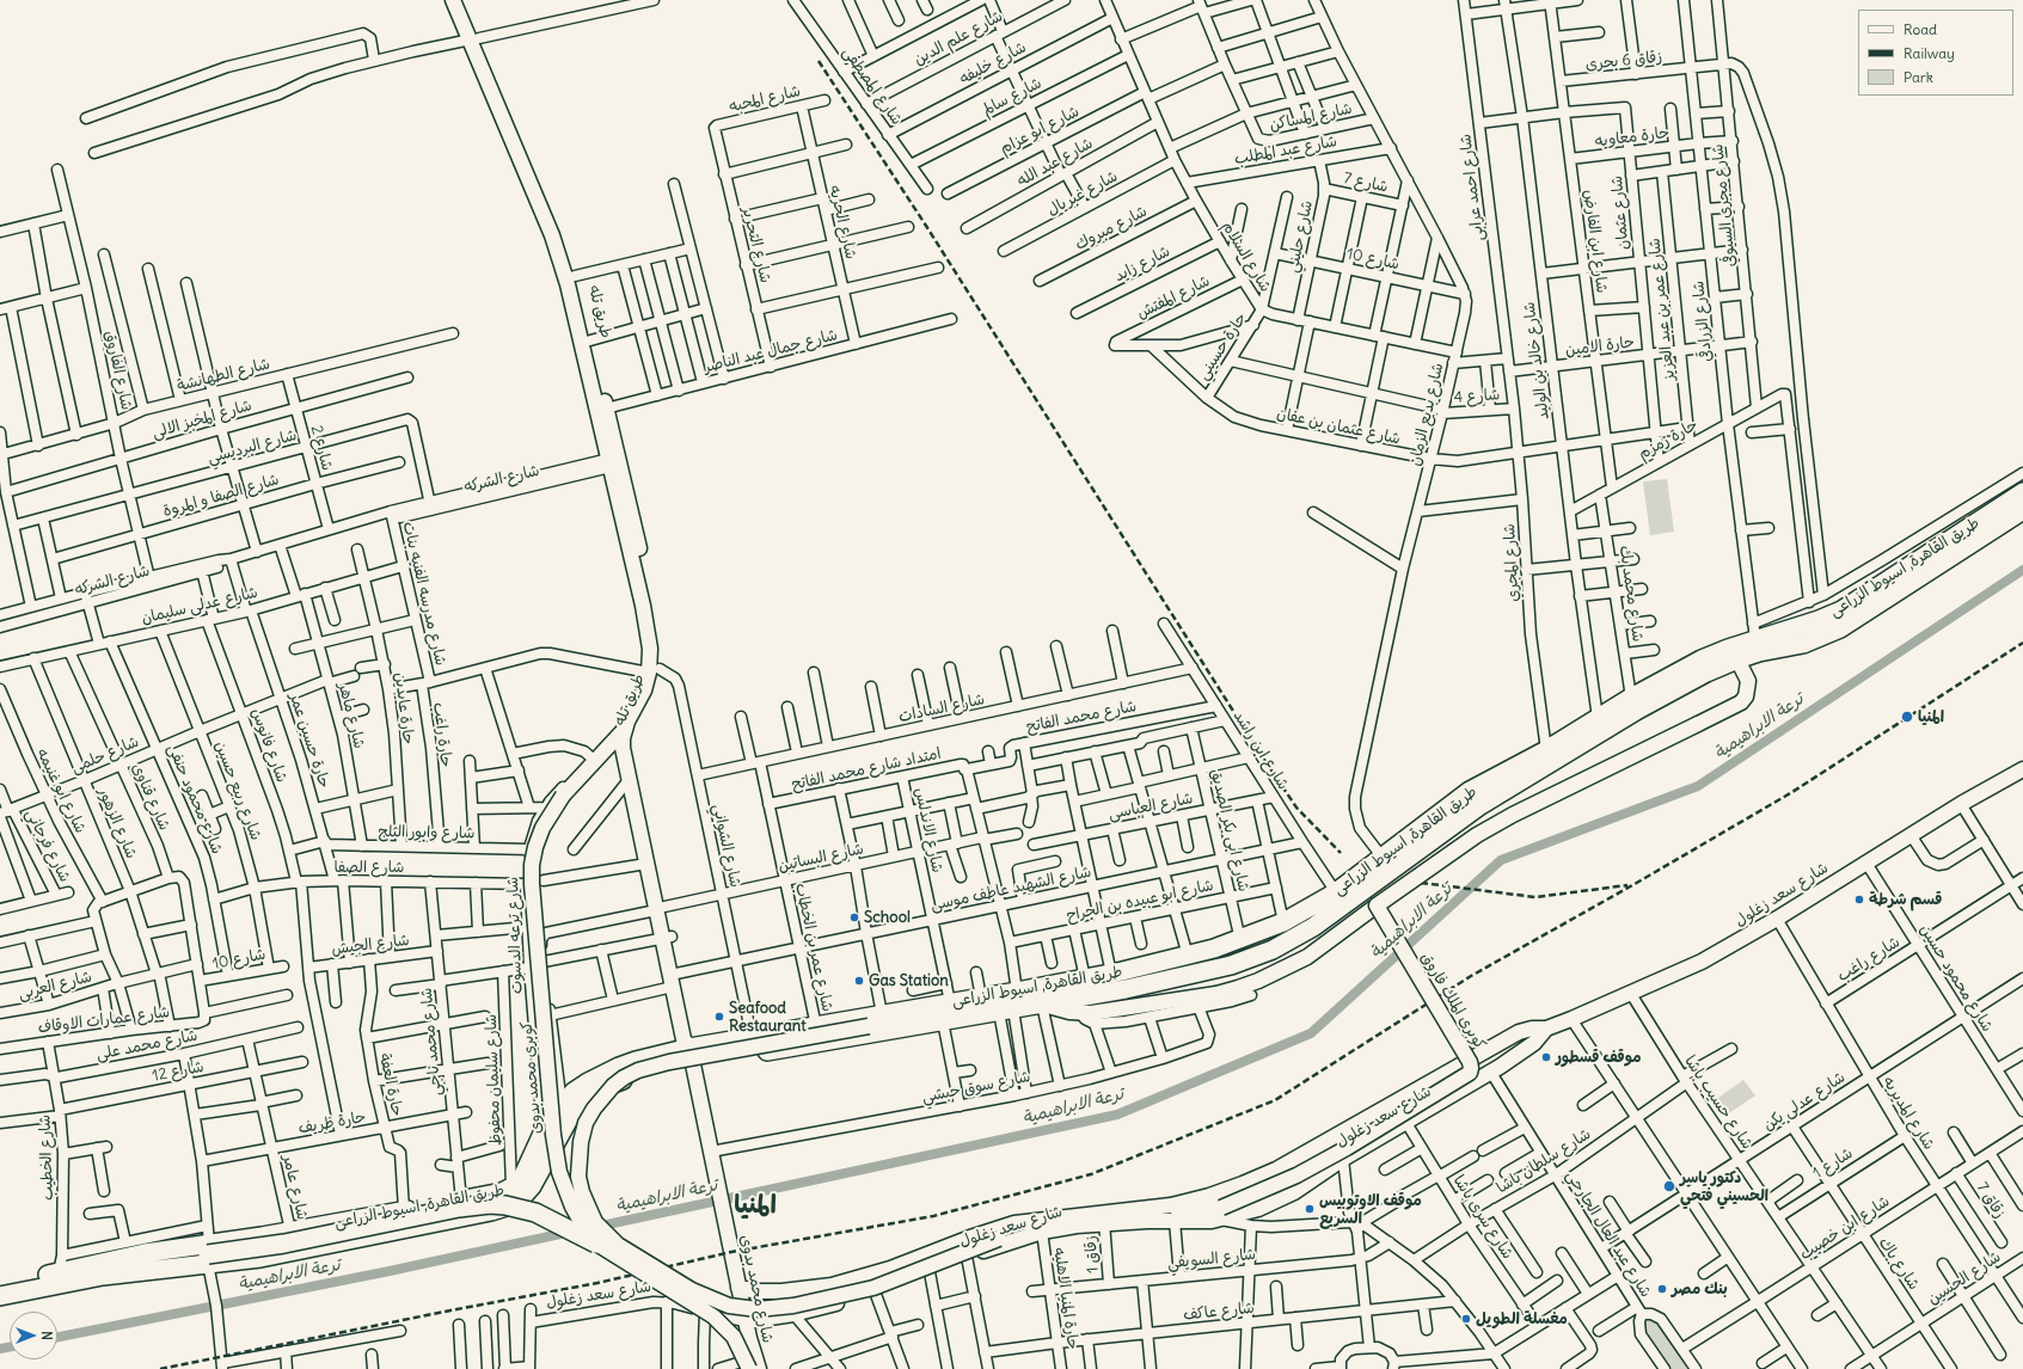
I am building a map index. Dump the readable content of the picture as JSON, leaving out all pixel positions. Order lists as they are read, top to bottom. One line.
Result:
{"streets":{"highway":["طريق القاهرة, اسيوط الزراعى"],"main road":["طريق تله","شارع سعد زغلول","كوبرى الملك فاروق","كوبرى محمد بدوى","شارع محمد بدوى"],"street":["شارع علم الدين","زقاق 6 بحرى","شارع خليفه","شارع المصطفى","شارع سالم","شارع المحبه","شارع المساكن","شارع ابو عزام","حارة معاويه","شارع عبد المطلب","شارع عبد الله","شارع 7","شارع احمد عرابى","شارع غبريال","شارع مجري السيوفي","شارع عثمان","شارع الحريه","شارع مبروك","شارع حليني","شارع ابن الفارض","شارع التحرير","شارع السلام","شارع 10","شارع زايد","شارع المفتش","شارع عمر بن عبد العزيز","شارع الزرادقي","حارة حسيني","حارة الامين","شارع جمال عبد الناصر","شارع خالد بن الوليد","شارع الفاروق","شارع الطهانشة","شارع 4","شارع بديع الزمان","شارع المخبز الالى","شارع عثمان بن عفان","حارة زمزم","شارع البرديسي","شارع 2","شارع الشركه","شارع الصفا و المروة","شارع المجري","شارع مدرسه الفنيه بنات","شارع محمد بك","شارع عدلى سليمان","حارة عابدين","شارع السادات","شارع ماهر","شارع محمد الفاتح","حارة راغب","حارة حسين عمر","شارع فانوس","شارع ابن راشد","شارع حلمى","امتداد شارع محمد الفاتح","شارع ابو غنيمه","شارع ربيع حسين","شارع قناوى","شارع محمود حنفى","شارع العباسى","شارع الزهور","شارع الاندلس","شارع ابى بكر الصديق","شارع وابور الثلج","شارع فرجاني","شارع الشواني","شارع البساتين","شارع الصفا","شارع الشهيد عاطف موسى","شارع ابو عبيده بن الجراح","شارع ترعه الدسوت","شارع الجيش","شارع عمر بن الخطاب","شارع راغب","شارع محمود حسين","شارع العربى","شارع عمارات الاوقاف","شارع محمد ناجي","شارع محمد على","شارع 12","شارع سليمان محفوظ","حارة العفة","شارع سوق حبشي","شارع عدلى يكن","شارع حسيب باشا","شارع المديريه","حارة ظريف","شارع الخطيب","شارع سلطان باشا","شارع 1","شارع عامر","زقاق 7","شارع سرى باشا","شارع ابن خصيب","شارع عبد العال الجارحي","زقاق 1","شارع السويفي","شارع باك","شارع الحسين","حارة المنيا الاهليه","شارع عاكف"]},"crossings":[["شارع علم الدين","شارع المصطفى"],["زقاق 6 بحرى","شارع مجري السيوفي"],["زقاق 6 بحرى","شارع ابن الفارض"],["زقاق 6 بحرى","شارع الزرادقي"],["شارع خليفه","شارع المصطفى"],["شارع خليفه","شارع السلام"],["شارع المصطفى","شارع سالم"],["شارع سالم","شارع السلام"],["شارع المحبه","شارع الحريه"],["شارع المحبه","شارع التحرير"],["شارع المساكن","شارع بديع الزمان"],["شارع ابو عزام","شارع السلام"],["حارة معاويه","شارع مجري السيوفي"],["حارة معاويه","شارع عثمان"],["حارة معاويه","شارع ابن الفارض"],["حارة معاويه","شارع الزرادقي"],["شارع عبد المطلب","شارع حليني"],["شارع عبد المطلب","شارع السلام"],["شارع عبد المطلب","شارع بديع الزمان"],["شارع عبد الله","شارع السلام"],["شارع 7","شارع حليني"],["شارع احمد عرابى","شارع عثمان"],["شارع احمد عرابى","حارة الامين"],["شارع احمد عرابى","شارع المجري"],["شارع غبريال","شارع السلام"],["شارع مجري السيوفي","حارة الامين"],["شارع مجري السيوفي","حارة زمزم"],["شارع عثمان","شارع ابن الفارض"],["شارع عثمان","حارة الامين"],["شارع عثمان","شارع خالد بن الوليد"],["شارع عثمان","شارع عثمان بن عفان"],["شارع عثمان","حارة زمزم"],["شارع الحريه","شارع جمال عبد الناصر"],["شارع مبروك","شارع السلام"],["شارع حليني","شارع السلام"],["شارع حليني","شارع 10"],["شارع ابن الفارض","حارة الامين"],["شارع ابن الفارض","شارع عثمان بن عفان"],["شارع ابن الفارض","حارة زمزم"],["شارع التحرير","شارع جمال عبد الناصر"],["شارع السلام","شارع زايد"],["شارع السلام","شارع المفتش"],["شارع السلام","حارة حسيني"],["شارع السلام","شارع بديع الزمان"],["شارع 10","حارة حسيني"],["شارع 10","شارع بديع الزمان"],["شارع 10","شارع ربيع حسين"],["شارع 10","شارع محمود حنفى"],["شارع المفتش","شارع عثمان بن عفان"],["شارع عمر بن عبد العزيز","حارة الامين"],["شارع عمر بن عبد العزيز","شارع عثمان بن عفان"],["شارع عمر بن عبد العزيز","حارة زمزم"],["طريق تله","شارع جمال عبد الناصر"],["طريق تله","شارع الشركه"],["طريق تله","طريق القاهرة, اسيوط الزراعى"],["طريق تله","شارع مدرسه الفنيه بنات"],["طريق تله","حارة عابدين"],["طريق تله","حارة راغب"],["طريق تله","شارع الشواني"],["طريق تله","شارع البساتين"],["طريق تله","شارع الشهيد عاطف موسى"],["طريق تله","كوبرى محمد بدوى"],["طريق تله","شارع محمد بدوى"],["شارع الزرادقي","حارة الامين"],["شارع الزرادقي","حارة زمزم"],["شارع الزرادقي","طريق القاهرة, اسيوط الزراعى"],["حارة حسيني","شارع 4"],["حارة حسيني","شارع عثمان بن عفان"],["حارة الامين","شارع خالد بن الوليد"],["حارة الامين","شارع المجري"],["شارع خالد بن الوليد","شارع عثمان بن عفان"],["شارع خالد بن الوليد","حارة زمزم"],["شارع خالد بن الوليد","طريق القاهرة, اسيوط الزراعى"],["شارع الفاروق","شارع الطهانشة"],["شارع الفاروق","شارع المخبز الالى"],["شارع الفاروق","شارع البرديسي"],["شارع الفاروق","شارع الشركه"],["شارع الفاروق","شارع الصفا و المروة"],["شارع الطهانشة","شارع 2"],["شارع 4","شارع بديع الزمان"],["شارع 4","شارع المجري"],["شارع بديع الزمان","شارع عثمان بن عفان"],["شارع بديع الزمان","طريق القاهرة, اسيوط الزراعى"],["شارع المخبز الالى","شارع 2"],["شارع عثمان بن عفان","شارع المجري"],["حارة زمزم","شارع محمد بك"],["شارع البرديسي","شارع 2"],["شارع البرديسي","شارع الشركه"],["شارع 2","شارع الشركه"],["شارع 2","شارع الصفا و المروة"],["شارع الشركه","شارع مدرسه الفنيه بنات"],["شارع الشركه","شارع ماهر"],["شارع الشركه","حارة حسين عمر"],["شارع الشركه","شارع فانوس"],["شارع المجري","طريق القاهرة, اسيوط الزراعى"],["طريق القاهرة, اسيوط الزراعى","شارع محمد بك"],["طريق القاهرة, اسيوط الزراعى","شارع ابن راشد"],["طريق القاهرة, اسيوط الزراعى","شارع الاندلس"],["طريق القاهرة, اسيوط الزراعى","شارع ابى بكر الصديق"],["طريق القاهرة, اسيوط الزراعى","شارع الشواني"],["طريق القاهرة, اسيوط الزراعى","شارع البساتين"],["طريق القاهرة, اسيوط الزراعى","شارع ترعه الدسوت"],["طريق القاهرة, اسيوط الزراعى","شارع عمر بن الخطاب"],["طريق القاهرة, اسيوط الزراعى","كوبرى الملك فاروق"],["طريق القاهرة, اسيوط الزراعى","شارع محمد ناجي"],["طريق القاهرة, اسيوط الزراعى","شارع سليمان محفوظ"],["طريق القاهرة, اسيوط الزراعى","حارة العفة"],["طريق القاهرة, اسيوط الزراعى","شارع عامر"],["طريق القاهرة, اسيوط الزراعى","شارع محمد بدوى"],["شارع مدرسه الفنيه بنات","شارع عدلى سليمان"],["شارع مدرسه الفنيه بنات","حارة راغب"],["شارع عدلى سليمان","حارة عابدين"],["شارع عدلى سليمان","شارع ماهر"],["شارع عدلى سليمان","حارة حسين عمر"],["شارع عدلى سليمان","شارع فانوس"],["شارع عدلى سليمان","شارع ربيع حسين"],["شارع عدلى سليمان","شارع قناوى"],["شارع عدلى سليمان","شارع محمود حنفى"],["شارع عدلى سليمان","شارع الزهور"],["حارة عابدين","شارع حلمى"],["حارة عابدين","شارع وابور الثلج"],["شارع السادات","شارع ابن راشد"],["شارع السادات","شارع الشواني"],["شارع السادات","شارع عمر بن الخطاب"],["شارع ماهر","شارع حلمى"],["شارع ماهر","شارع وابور الثلج"],["شارع محمد الفاتح","شارع ابن راشد"],["شارع محمد الفاتح","امتداد شارع محمد الفاتح"],["حارة راغب","شارع وابور الثلج"],["حارة حسين عمر","شارع حلمى"],["حارة حسين عمر","شارع وابور الثلج"],["حارة حسين عمر","شارع الصفا"],["حارة حسين عمر","شارع الجيش"],["شارع فانوس","شارع حلمى"],["شارع فانوس","شارع وابور الثلج"],["شارع فانوس","شارع الصفا"],["شارع فانوس","شارع الجيش"],["شارع فانوس","حارة ظريف"],["شارع ابن راشد","شارع العباسى"],["شارع ابن راشد","شارع الشهيد عاطف موسى"],["شارع حلمى","شارع ابو غنيمه"],["شارع حلمى","شارع ربيع حسين"],["شارع حلمى","شارع قناوى"],["شارع حلمى","شارع محمود حنفى"],["شارع حلمى","شارع الزهور"],["شارع حلمى","شارع فرجاني"],["امتداد شارع محمد الفاتح","شارع الاندلس"],["امتداد شارع محمد الفاتح","شارع عمر بن الخطاب"],["شارع ربيع حسين","شارع الصفا"],["شارع محمود حنفى","شارع الصفا"],["شارع العباسى","شارع ابى بكر الصديق"],["شارع الاندلس","شارع البساتين"],["شارع الاندلس","شارع الشهيد عاطف موسى"],["شارع ابى بكر الصديق","شارع الشهيد عاطف موسى"],["شارع ابى بكر الصديق","شارع ابو عبيده بن الجراح"],["شارع وابور الثلج","شارع ترعه الدسوت"],["شارع الشواني","شارع البساتين"],["شارع الشواني","شارع الشهيد عاطف موسى"],["شارع البساتين","شارع الشهيد عاطف موسى"],["شارع البساتين","شارع عمر بن الخطاب"],["شارع الصفا","شارع ترعه الدسوت"],["شارع الصفا","شارع محمد ناجي"],["شارع الشهيد عاطف موسى","شارع عمر بن الخطاب"],["شارع سعد زغلول","شارع محمود حسين"],["شارع سعد زغلول","كوبرى الملك فاروق"],["شارع سعد زغلول","شارع حسيب باشا"],["شارع سعد زغلول","شارع المديريه"],["شارع سعد زغلول","شارع سرى باشا"],["شارع سعد زغلول","شارع عبد العال الجارحي"],["شارع سعد زغلول","زقاق 1"],["شارع سعد زغلول","شارع محمد بدوى"],["شارع سعد زغلول","حارة المنيا الاهليه"],["شارع ترعه الدسوت","كوبرى محمد بدوى"],["شارع الجيش","شارع محمد ناجي"],["شارع الجيش","حارة العفة"],["شارع راغب","شارع محمود حسين"],["شارع راغب","شارع المديريه"],["شارع محمود حسين","شارع عدلى يكن"],["شارع عمارات الاوقاف","شارع الخطيب"],["شارع محمد ناجي","حارة ظريف"],["شارع محمد على","شارع الخطيب"],["شارع محمد على","شارع عامر"],["شارع 12","شارع الخطيب"],["شارع 12","شارع عامر"],["كوبرى محمد بدوى","شارع محمد بدوى"],["حارة العفة","حارة ظريف"],["شارع سوق حبشي","شارع محمد بدوى"],["شارع عدلى يكن","شارع حسيب باشا"],["شارع عدلى يكن","شارع المديريه"],["شارع عدلى يكن","شارع عبد العال الجارحي"],["شارع عدلى يكن","شارع باك"],["شارع حسيب باشا","شارع سلطان باشا"],["شارع حسيب باشا","شارع 1"],["شارع حسيب باشا","شارع ابن خصيب"],["شارع حسيب باشا","شارع الحسين"],["شارع المديريه","شارع 1"],["شارع المديريه","شارع ابن خصيب"],["شارع المديريه","شارع الحسين"],["حارة ظريف","شارع عامر"],["شارع سلطان باشا","شارع سرى باشا"],["شارع سلطان باشا","شارع عبد العال الجارحي"],["شارع 1","شارع باك"],["زقاق 7","شارع ابن خصيب"],["شارع ابن خصيب","شارع باك"],["زقاق 1","شارع السويفي"],["شارع السويفي","حارة المنيا الاهليه"],["شارع باك","شارع الحسين"],["حارة المنيا الاهليه","شارع عاكف"]],"districts":["المنيا"],"water":["ترعة الابراهيمية"],"places":["المنيا","قسم شرطة","School","Gas Station","Seafood Restaurant","موقف قسطور","دكتور ياسر الحسيني فتحي","موقف الاوتوبيس السريع","بنك مصر","مغسلة الطويل"],"legend":["Road","Railway","Park"],"north":"right"}
